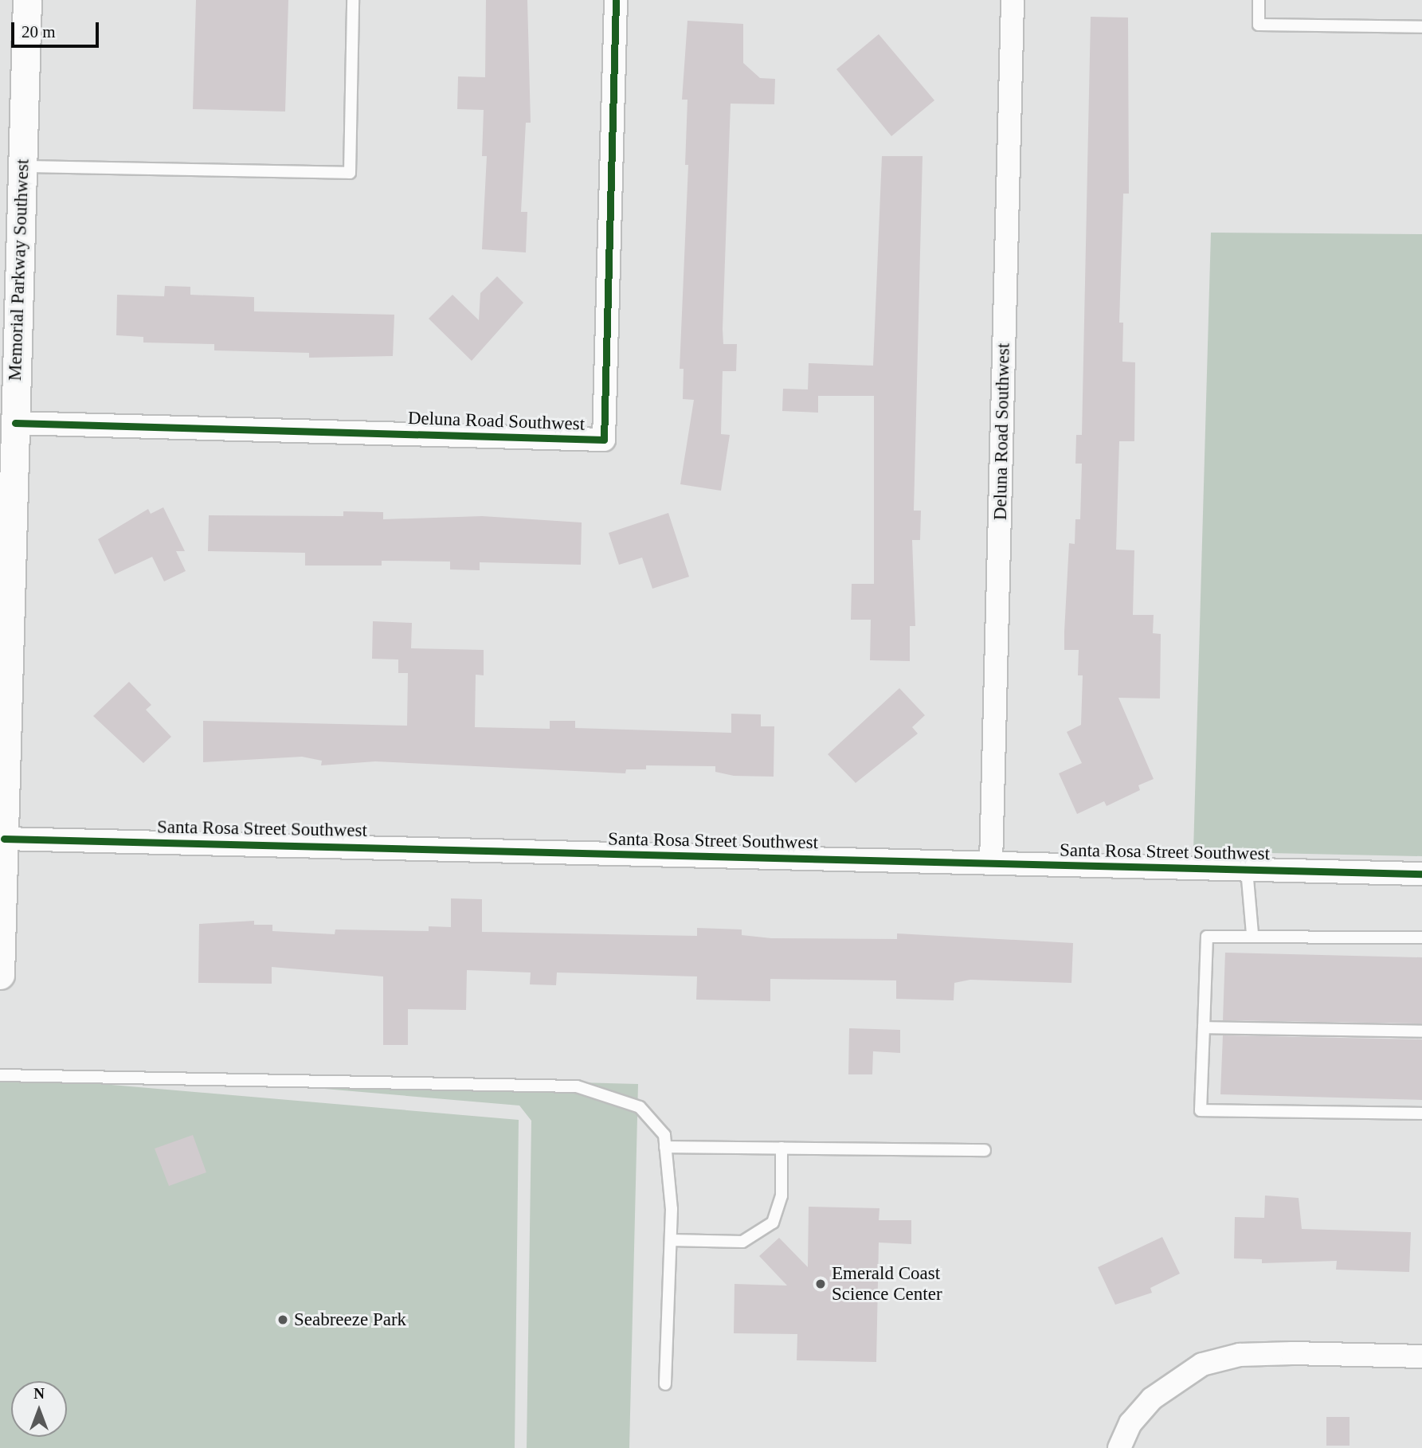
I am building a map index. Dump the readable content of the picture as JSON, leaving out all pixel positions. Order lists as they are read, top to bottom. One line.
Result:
{"streets":{"street":["Memorial Parkway Southwest","Deluna Road Southwest","Santa Rosa Street Southwest"]},"crossings":[["Memorial Parkway Southwest","Deluna Road Southwest"],["Memorial Parkway Southwest","Santa Rosa Street Southwest"],["Deluna Road Southwest","Santa Rosa Street Southwest"]],"places":["Emerald Coast Science Center","Seabreeze Park"],"scale_bar":"20 m","north":"top"}
